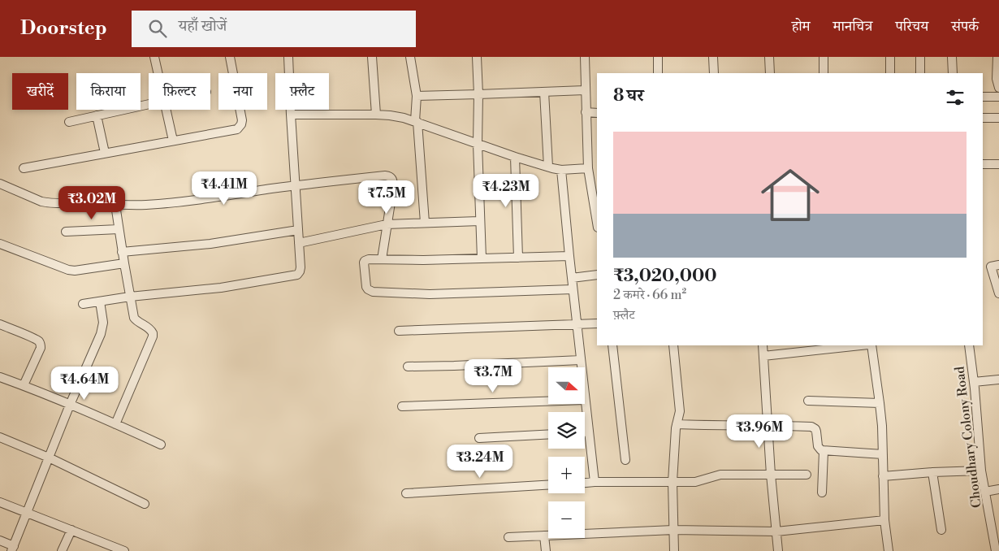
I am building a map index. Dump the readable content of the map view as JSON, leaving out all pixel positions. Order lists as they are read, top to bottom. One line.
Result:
{"streets":{"street":["Choudhary Colony Road"]},"north":"right","page":{"header":"Doorstep","search":"यहाँ खोजें","nav":["होम","मानचित्र","परिचय","संपर्क"],"chip":["खरीदें","किराया","फ़िल्टर","नया","फ़्लैट"],"heading":"8 घर","list":[{"name":"₹3,020,000","note":"2 कमरे · 66 m² · फ़्लैट"}],"price":["₹4.41M","₹4.23M","₹7.5M","₹3.02M","₹3.7M","₹4.64M","₹3.96M","₹3.24M"],"map_buttons":["+","−"]}}
